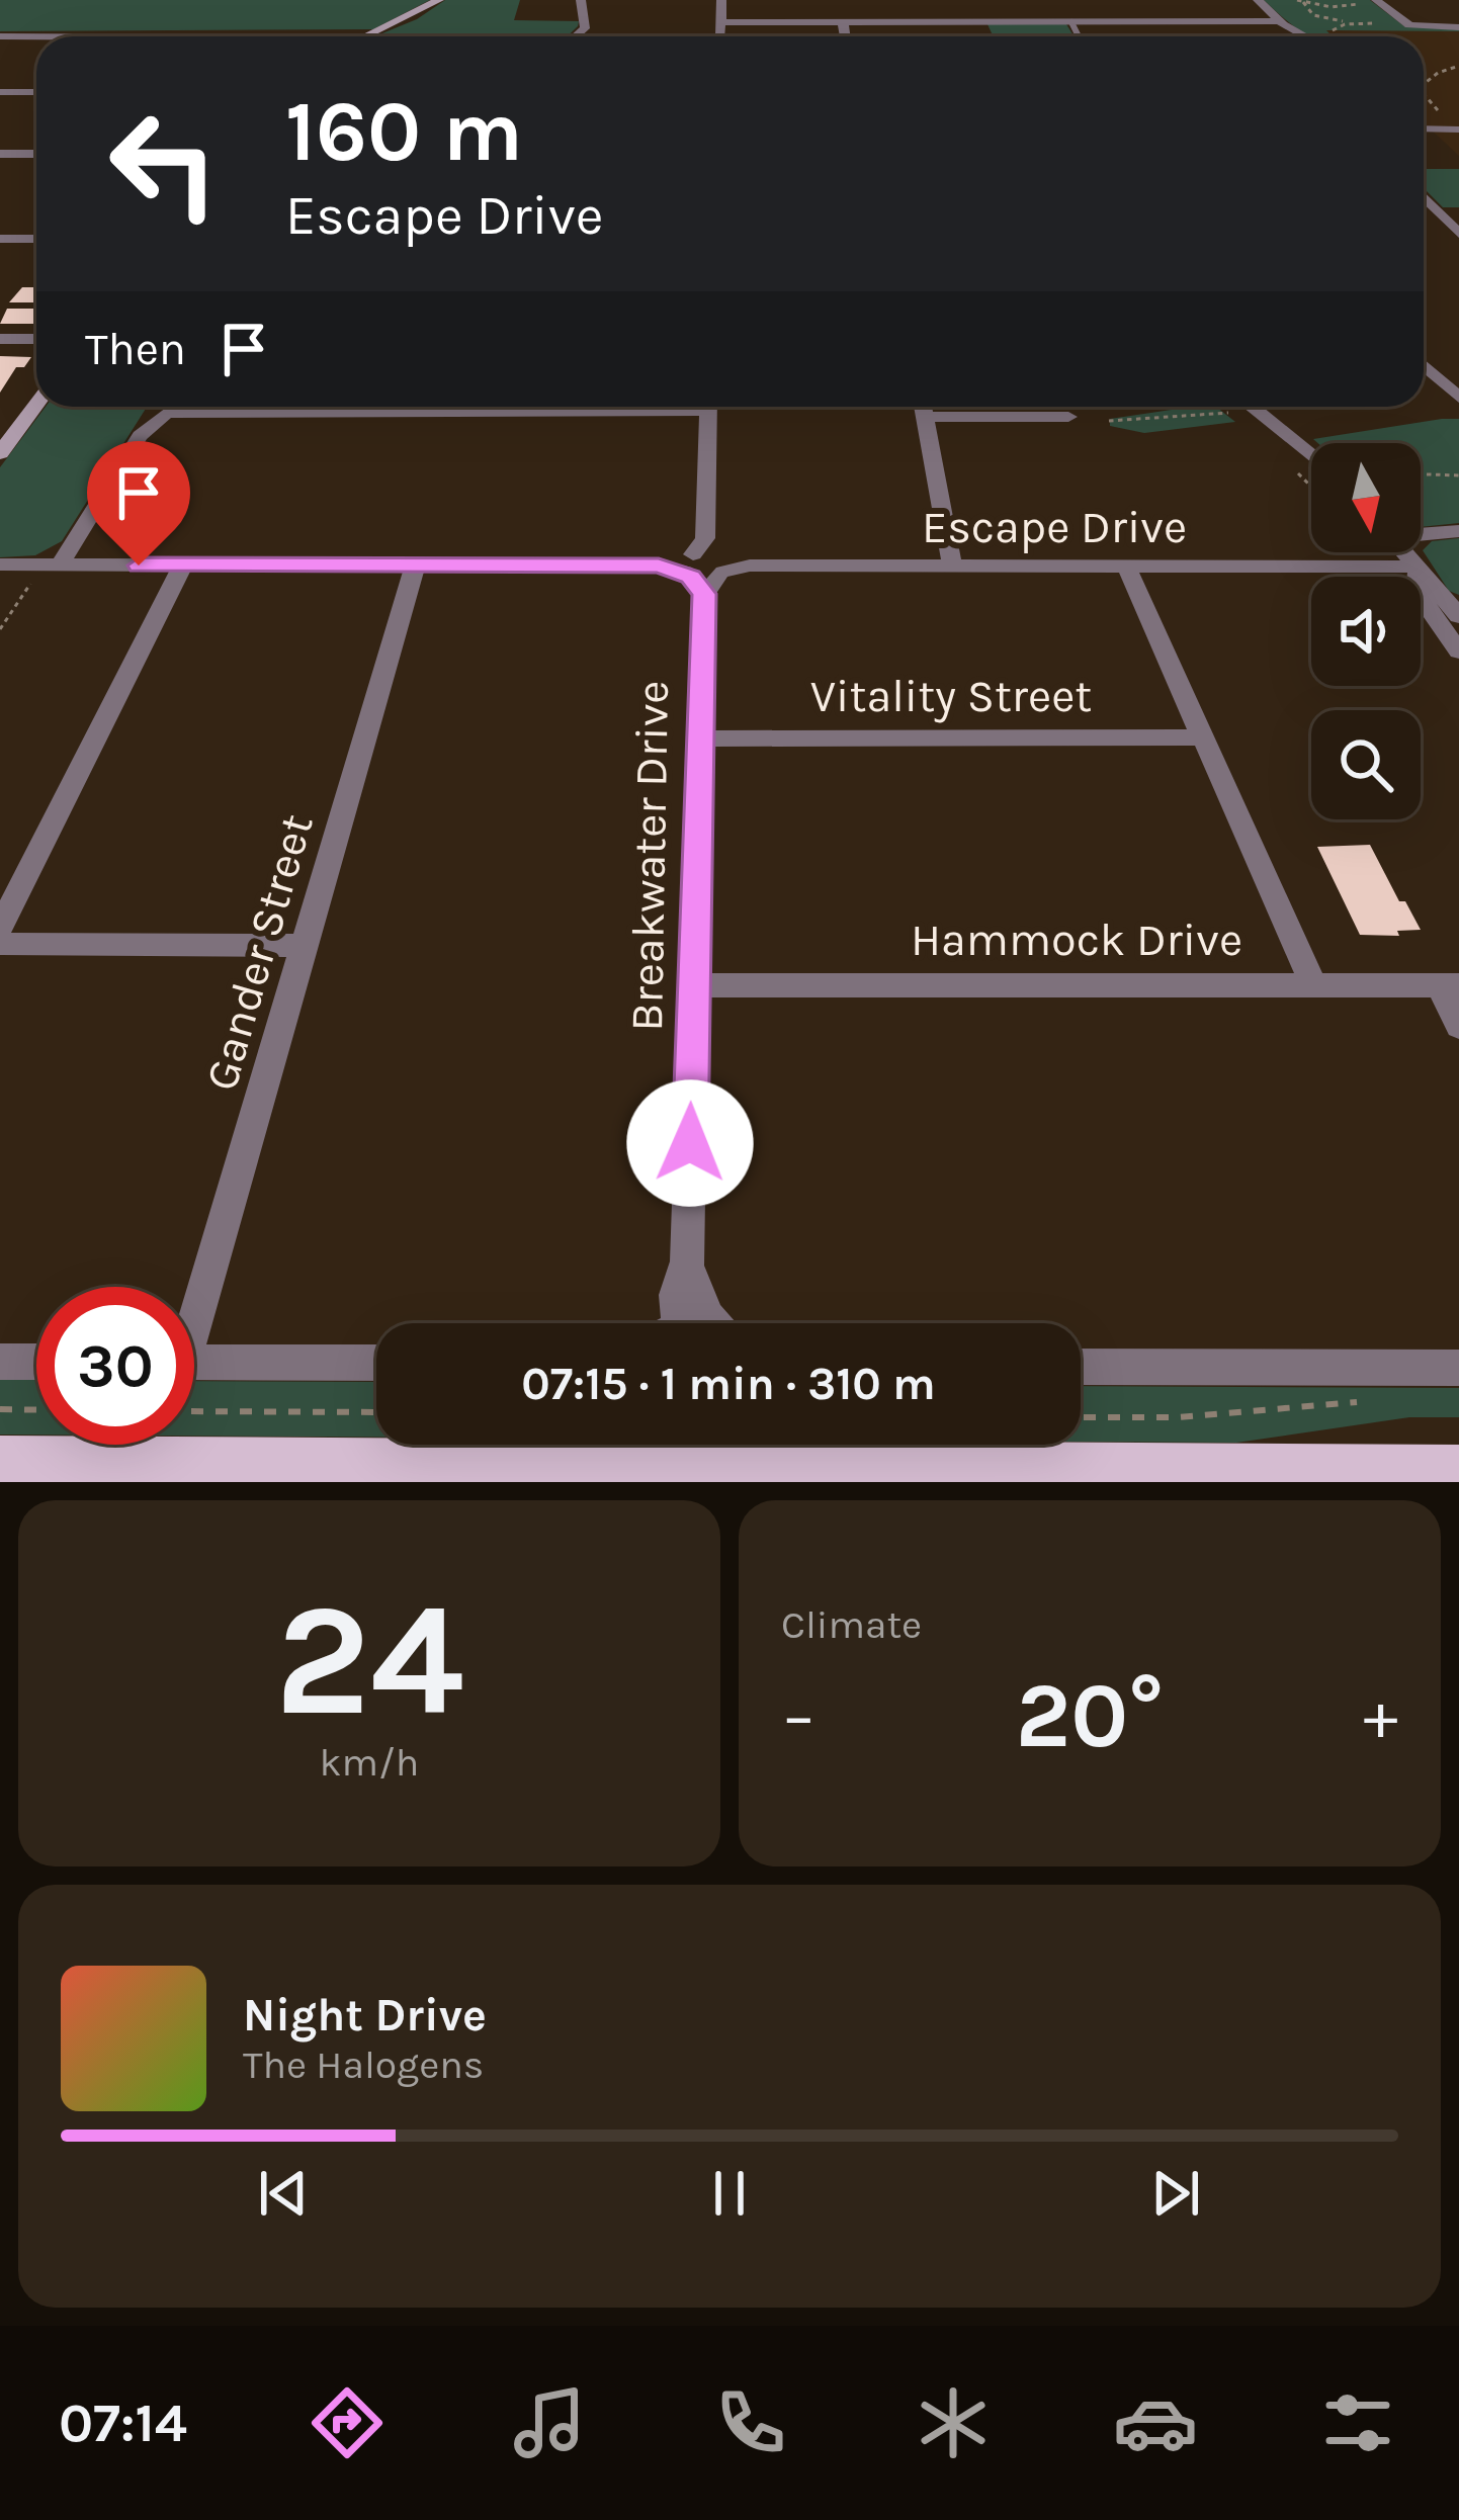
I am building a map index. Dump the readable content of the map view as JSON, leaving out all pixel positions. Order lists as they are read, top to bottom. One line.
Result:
{"streets":{"street":["Escape Drive","Vitality Street","Breakwater Drive","Hammock Drive","Gander Street"]},"crossings":[["Escape Drive","Breakwater Drive"],["Vitality Street","Breakwater Drive"],["Breakwater Drive","Hammock Drive"]],"north":"bottom","page":{"turn":["160 m","Escape Drive"],"then":"Then","limit":"30","trip":"07:15 · 1 min · 310 m","tile":[["24","km/h"],"Climate"],"heat":["−","20°","+"],"song":["Night Drive","The Halogens"],"tabs":"07:14"}}
